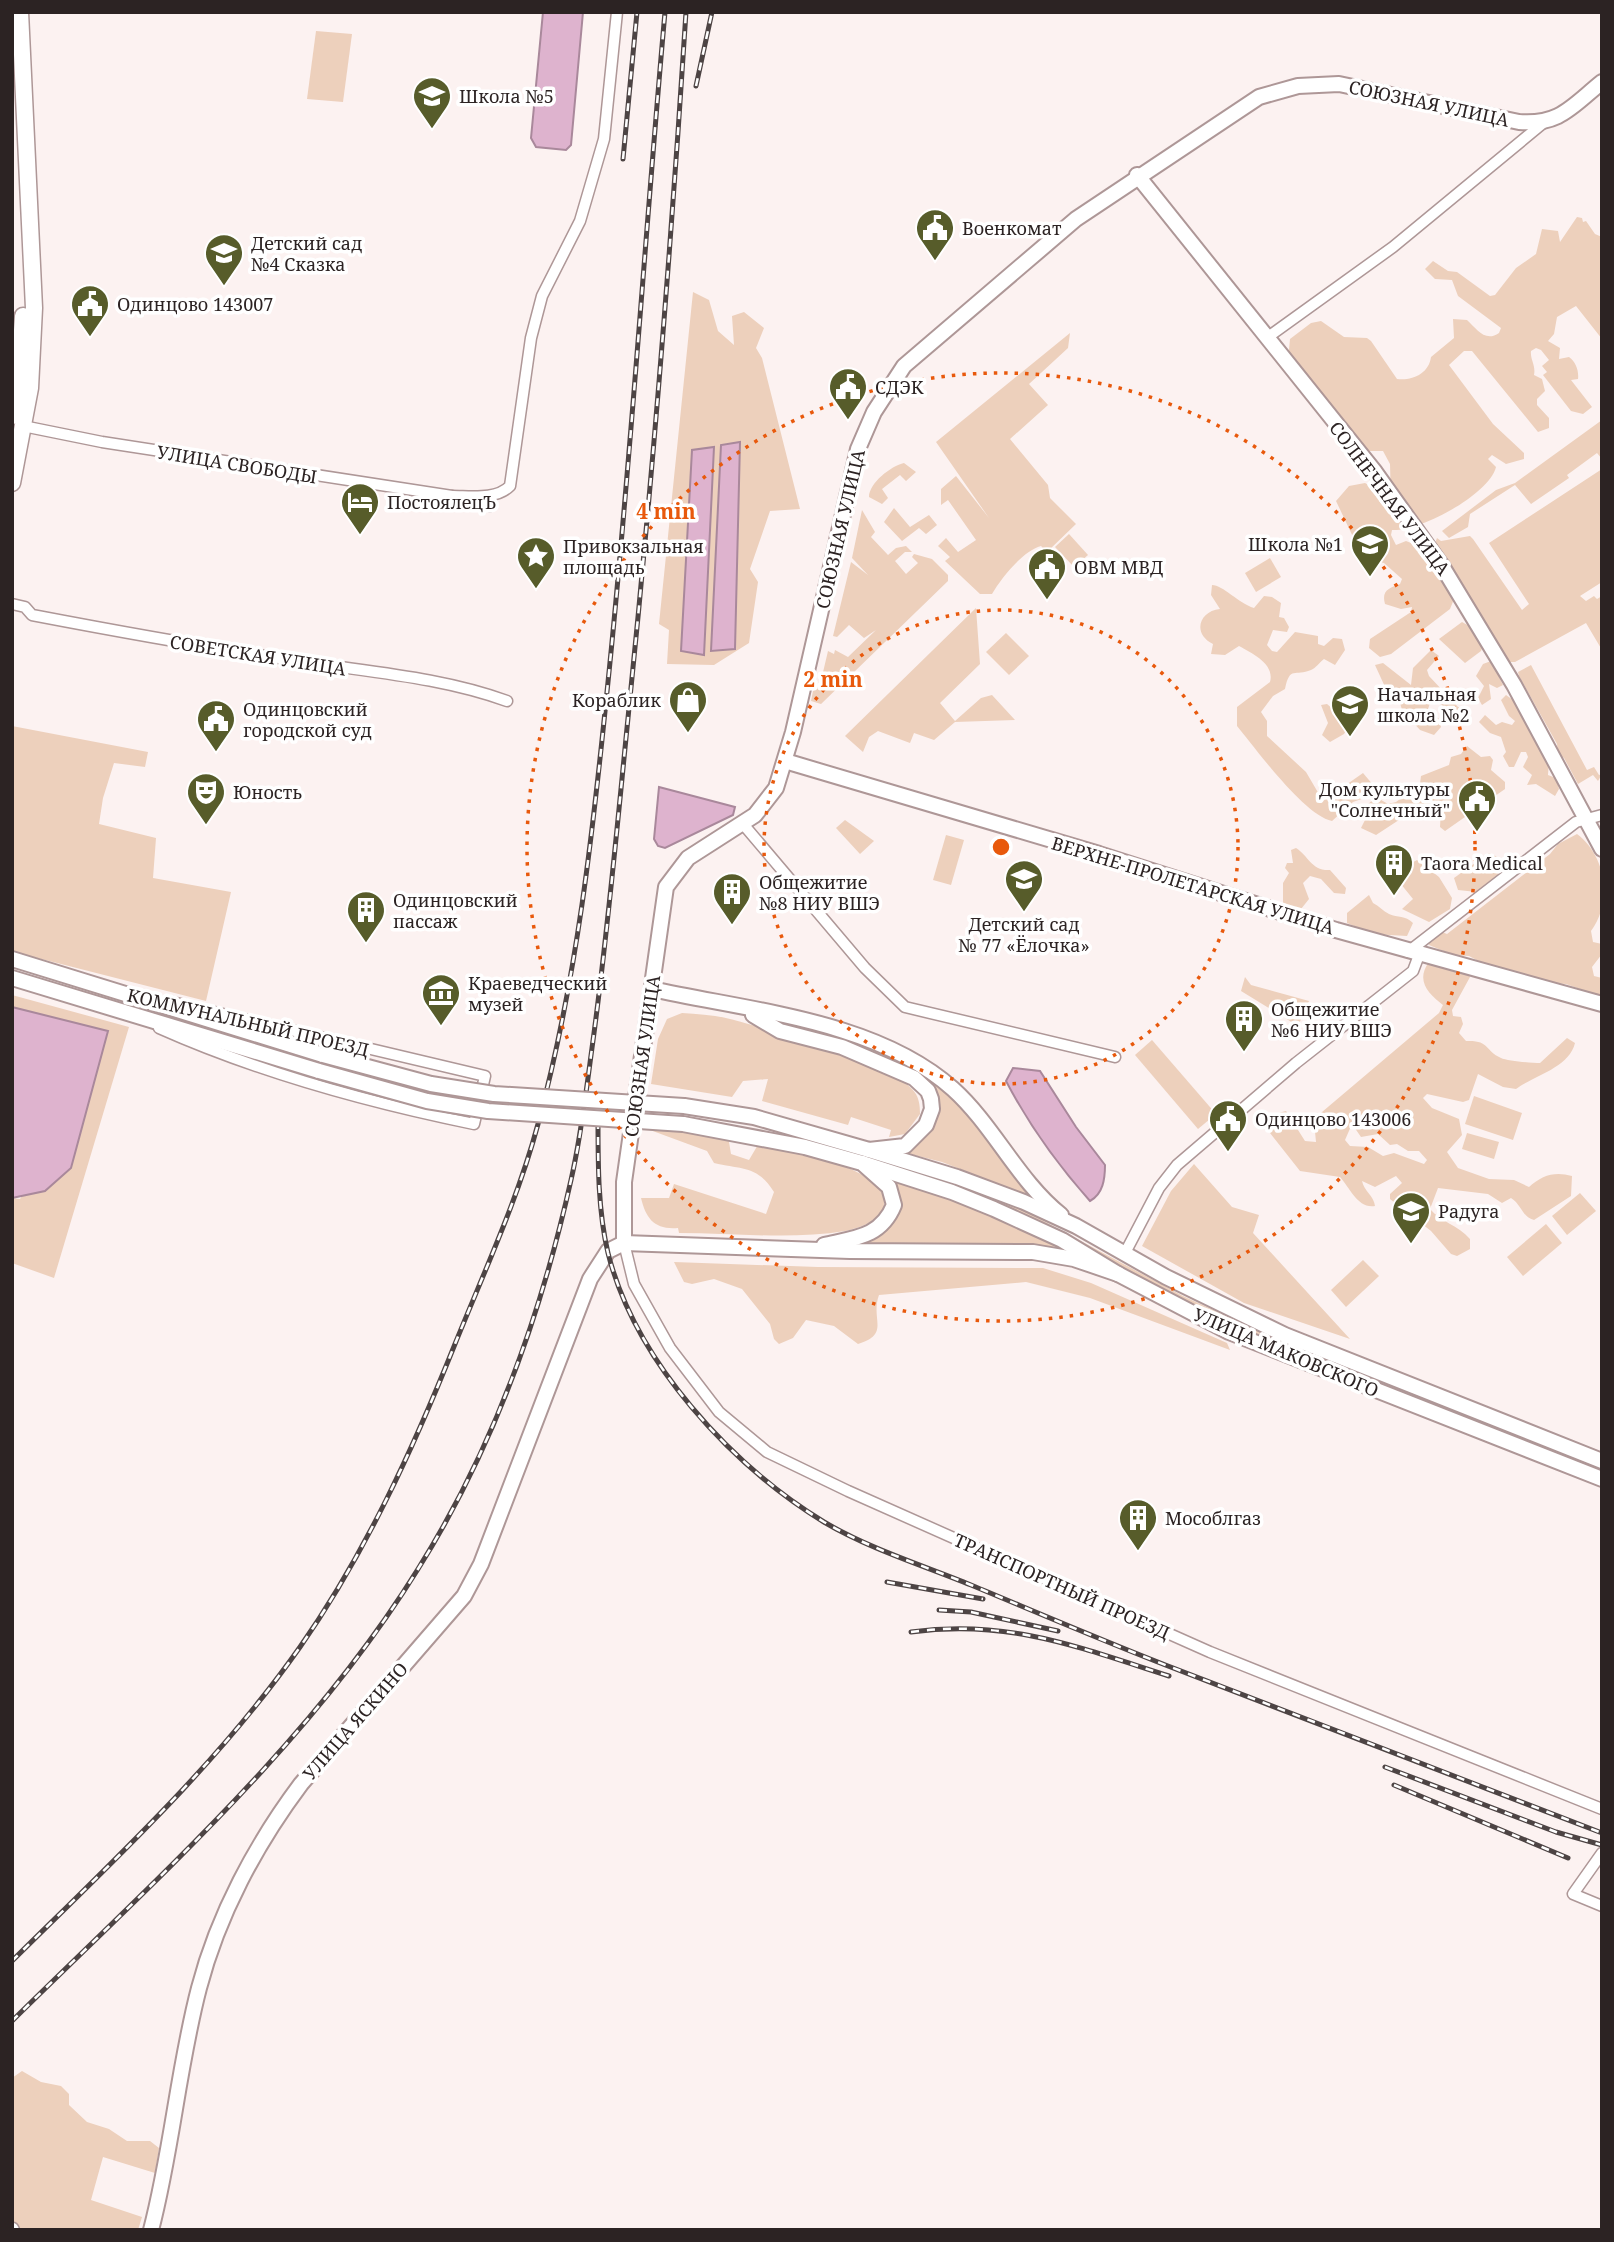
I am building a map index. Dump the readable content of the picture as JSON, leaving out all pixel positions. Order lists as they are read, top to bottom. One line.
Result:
{"streets":{"street":["СОЮЗНАЯ УЛИЦА","УЛИЦА СВОБОДЫ","СОЛНЕЧНАЯ УЛИЦА","СОВЕТСКАЯ УЛИЦА","ВЕРХНЕ-ПРОЛЕТАРСКАЯ УЛИЦА","КОММУНАЛЬНЫЙ ПРОЕЗД","УЛИЦА МАКОВСКОГО","ТРАНСПОРТНЫЙ ПРОЕЗД","УЛИЦА ЯСКИНО"]},"crossings":[["СОЮЗНАЯ УЛИЦА","СОЛНЕЧНАЯ УЛИЦА"],["СОЮЗНАЯ УЛИЦА","ВЕРХНЕ-ПРОЛЕТАРСКАЯ УЛИЦА"],["СОЮЗНАЯ УЛИЦА","ТРАНСПОРТНЫЙ ПРОЕЗД"],["СОЮЗНАЯ УЛИЦА","УЛИЦА ЯСКИНО"],["КОММУНАЛЬНЫЙ ПРОЕЗД","УЛИЦА МАКОВСКОГО"],["ТРАНСПОРТНЫЙ ПРОЕЗД","УЛИЦА ЯСКИНО"]],"places":{"school or university":["Школа №5","Детский сад №4 Сказка","Школа №1","Начальная школа №2","Детский сад № 77 «Ёлочка»","Радуга"],"public building":["Военкомат","Одинцово 143007","СДЭК","ОВМ МВД","Одинцовский городской суд","Дом культуры \"Солнечный\"","Одинцово 143006"],"hotel":["ПостоялецЪ"],"place":["Привокзальная площадь"],"shop":["Кораблик"],"theatre":["Юность"],"building":["Taora Medical","Общежитие №8 НИУ ВШЭ","Одинцовский пассаж","Общежитие №6 НИУ ВШЭ","Мособлгаз"],"museum":["Краеведческий музей"]},"rings":["4 min","2 min"]}
